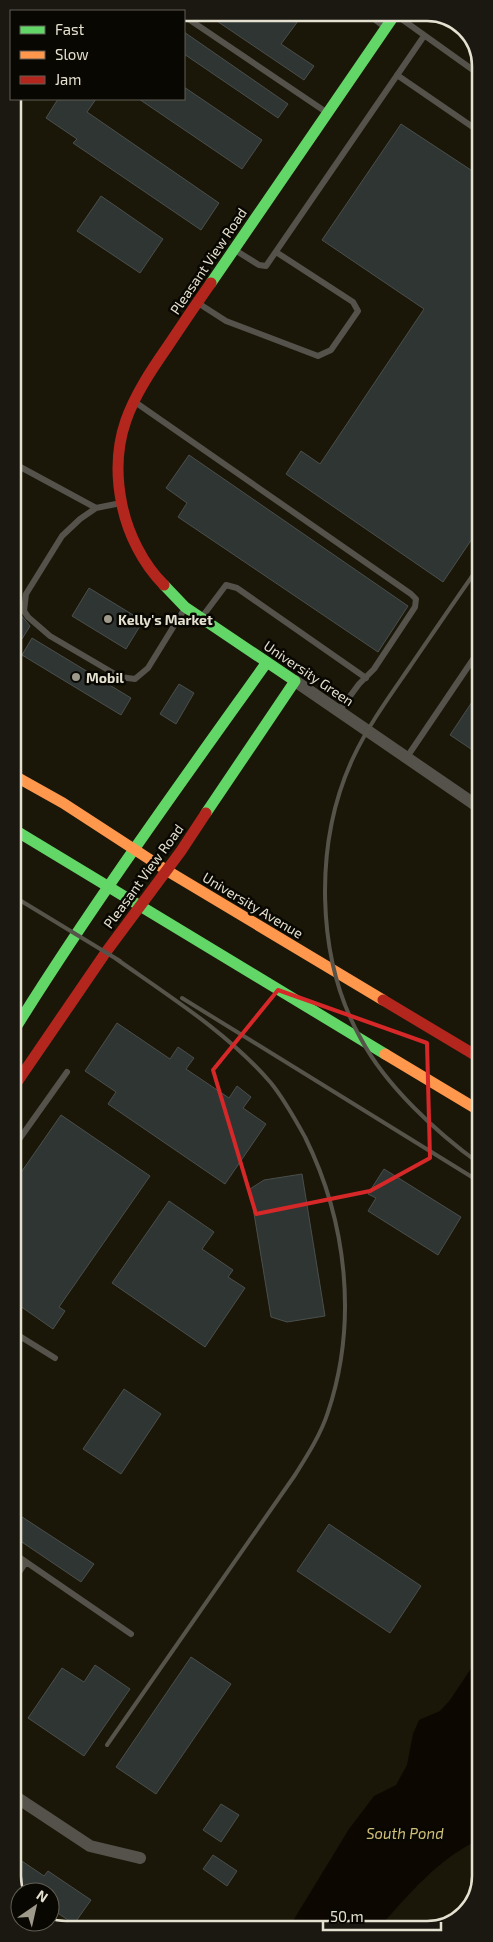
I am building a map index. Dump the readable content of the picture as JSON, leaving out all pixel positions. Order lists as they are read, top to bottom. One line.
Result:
{"streets":{"main road":["Pleasant View Road","University Green","University Avenue"]},"crossings":[["Pleasant View Road","University Green"],["Pleasant View Road","University Avenue"]],"water":["South Pond"],"places":["Kelly's Market","Mobil"],"legend":["Fast","Slow","Jam"],"scale_bar":"50 m","north":"top right"}
